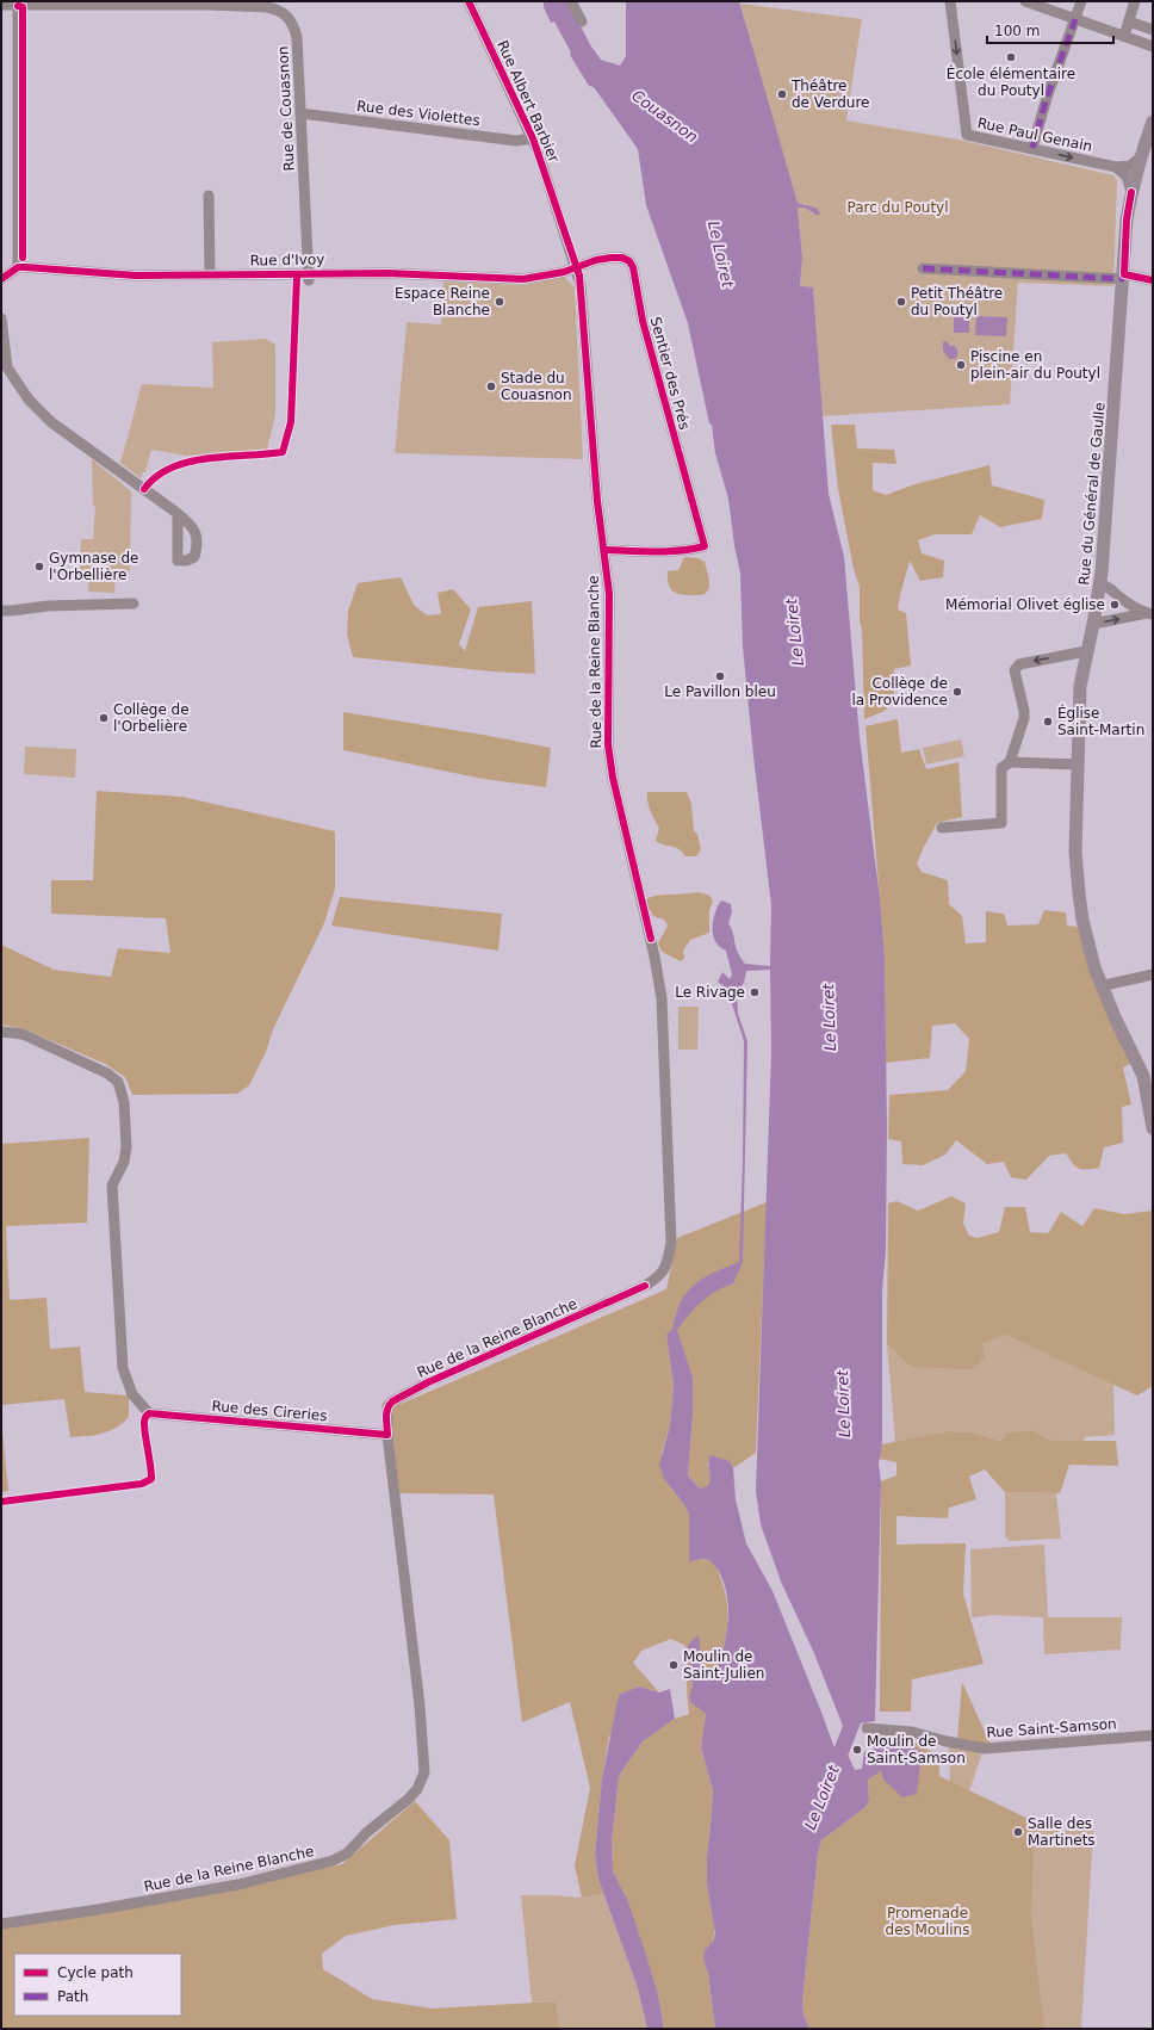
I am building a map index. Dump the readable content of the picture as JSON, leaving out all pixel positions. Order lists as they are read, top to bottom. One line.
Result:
{"streets":{"main road":["Rue du Général de Gaulle"],"street":["Rue Albert Barbier","Rue de Couasnon","Rue des Violettes","Rue Paul Genain","Rue d'Ivoy","Sentier des Prés","Rue de la Reine Blanche","Rue des Cireries","Rue Saint-Samson"]},"crossings":[["Rue Albert Barbier","Rue des Violettes"],["Rue Albert Barbier","Rue d'Ivoy"],["Rue Albert Barbier","Sentier des Prés"],["Rue Albert Barbier","Rue de la Reine Blanche"],["Rue de Couasnon","Rue des Violettes"],["Rue de Couasnon","Rue d'Ivoy"],["Rue d'Ivoy","Sentier des Prés"],["Rue d'Ivoy","Rue de la Reine Blanche"],["Sentier des Prés","Rue de la Reine Blanche"],["Rue de la Reine Blanche","Rue des Cireries"]],"one_way":["Rue Paul Genain"],"water":["Couasnon","Le Loiret"],"parks":["Parc du Poutyl","Promenade des Moulins"],"places":["École élémentaire du Poutyl","Théâtre de Verdure","Espace Reine Blanche","Petit Théâtre du Poutyl","Piscine en plein-air du Poutyl","Stade du Couasnon","Gymnase de l'Orbellière","Mémorial Olivet église","Le Pavillon bleu","Collège de la Providence","Collège de l'Orbelière","Église Saint-Martin","Le Rivage","Moulin de Saint-Julien","Moulin de Saint-Samson","Salle des Martinets"],"legend":["Cycle path","Path"],"scale_bar":"100 m"}
